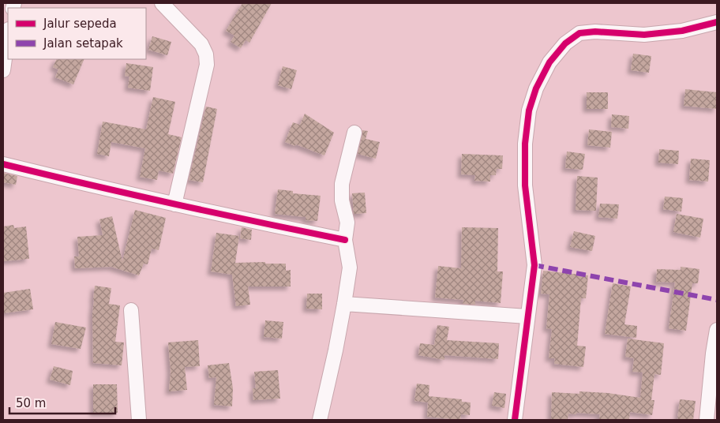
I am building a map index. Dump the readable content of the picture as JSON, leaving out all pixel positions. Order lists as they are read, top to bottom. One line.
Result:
{"legend":["Jalur sepeda","Jalan setapak"],"scale_bar":"50 m"}
